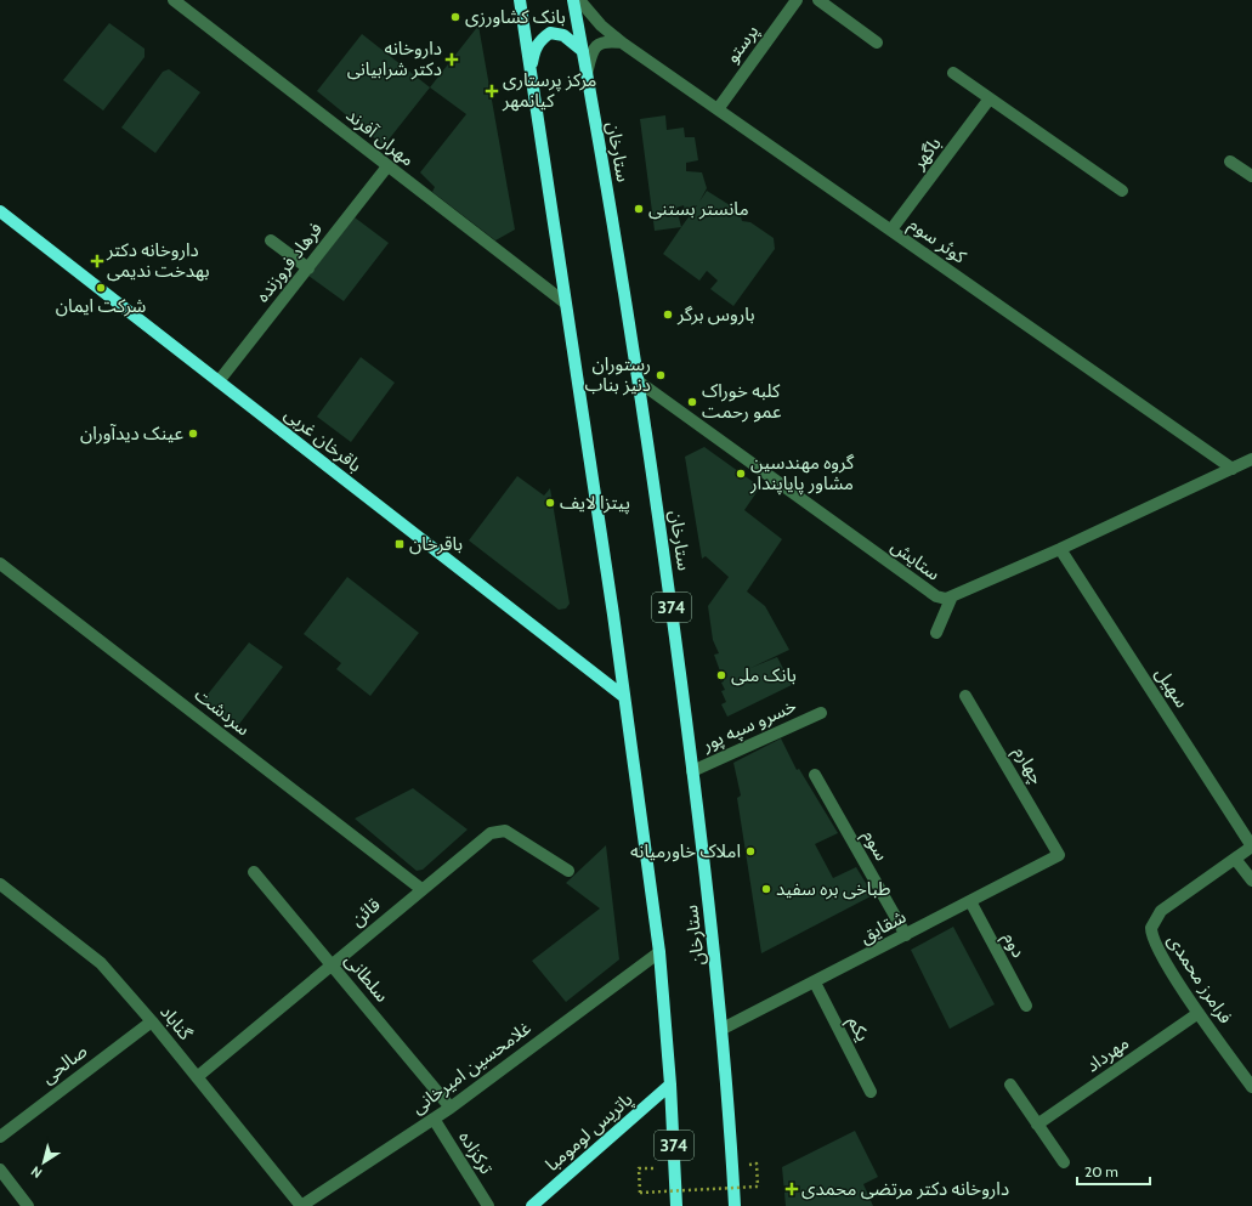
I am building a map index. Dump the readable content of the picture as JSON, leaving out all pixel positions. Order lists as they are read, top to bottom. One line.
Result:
{"streets":{"main road":["ستارخان","باقرخان غربی","374","پاتریس لومومبا"],"street":["پرستو","مهران آفرند","باگهر","کوثر سوم","فرهاد فروزنده","ستایش","سهیل","سردشت","خسرو سپه پور","چهارم","سوم","قائن","شقایق","دوم","سلطانی","فرامرز محمدی","گناباد","یکم","مهرداد","صالحی","غلامحسین امیرخانی","ترکزاده"]},"crossings":[["پرستو","کوثر سوم"],["مهران آفرند","ستارخان"],["مهران آفرند","فرهاد فروزنده"],["ستارخان","باقرخان غربی"],["ستارخان","ستایش"],["ستارخان","خسرو سپه پور"],["ستارخان","شقایق"],["ستارخان","غلامحسین امیرخانی"],["ستارخان","پاتریس لومومبا"],["باگهر","کوثر سوم"],["کوثر سوم","ستایش"],["فرهاد فروزنده","باقرخان غربی"],["ستایش","سهیل"],["سردشت","قائن"],["چهارم","شقایق"],["سوم","شقایق"],["قائن","سلطانی"],["قائن","گناباد"],["شقایق","دوم"],["شقایق","یکم"],["سلطانی","غلامحسین امیرخانی"],["فرامرز محمدی","مهرداد"],["گناباد","صالحی"],["گناباد","غلامحسین امیرخانی"],["غلامحسین امیرخانی","ترکزاده"]],"places":{"other":["بانک کشاورزی","مانستر بستنی","شرکت ایمان","باروس برگر","رستوران دنیز بناب","کلبه خوراک عمو رحمت","عینک دیدآوران","گروه مهندسین مشاور پایاپندار","پیتزا لایف","بانک ملی","املاک خاورمیانه","طباخی بره سفید"],"health":["داروخانه دکتر شرابیانی","مرکز پرستاری کیانمهر","داروخانه دکتر بهدخت ندیمی","داروخانه دکتر مرتضی محمدی"],"transit":["باقرخان"]},"scale_bar":"20 m","north":"bottom left"}
